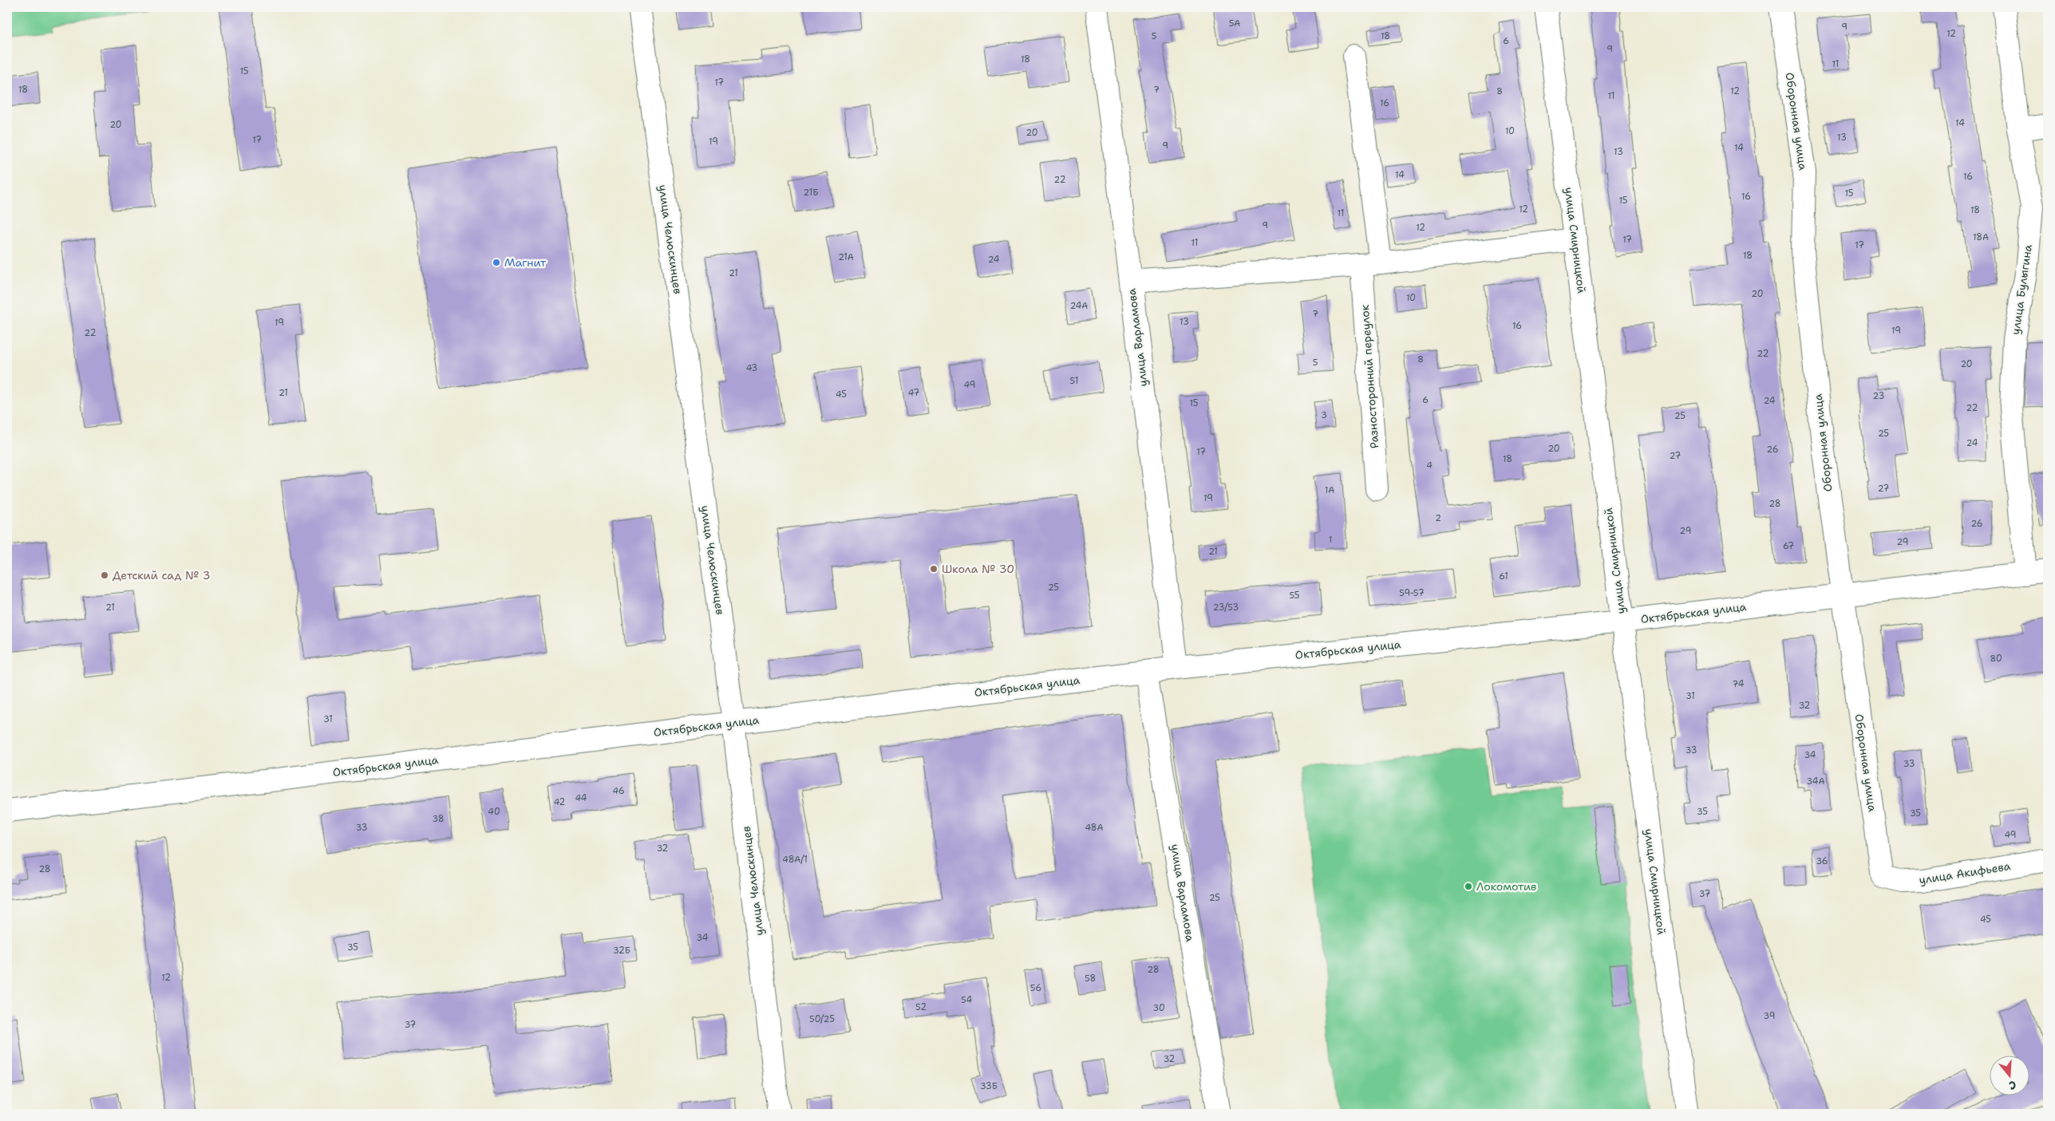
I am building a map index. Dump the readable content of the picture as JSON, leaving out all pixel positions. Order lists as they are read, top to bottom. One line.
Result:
{"streets":{"street":["Оборонная улица","улица Челюскинцев","улица Смирницкой","улица Булыгина","улица Варламова","Разносторонний переулок","Октябрьская улица","улица Акифьева"]},"crossings":[["Оборонная улица","Октябрьская улица"],["Оборонная улица","улица Акифьева"],["улица Челюскинцев","Октябрьская улица"],["улица Смирницкой","Октябрьская улица"],["улица Булыгина","Октябрьская улица"],["улица Варламова","Октябрьская улица"]],"places":["Магнит","Школа № 30","Детский сад № 3","Локомотив"],"house_numbers":["5А","9","12","5","18","6","9","18","11","15","17","18","7","8","12","11","16","14","20","10","20","13","17","19","9","14","13","14","16","22","21Б","15","16","15","12","18","11","9","12","18А","17","11","17","18","21А","24","21","20","10","24А","7","13","19","16","19","22","22","8","5","20","43","51","49","21","47","45","23","6","24","15","22","3","25","25","24","20","26","17","27","18","4","27","1А","19","28","2","26","29","1","29","67","21","61","25","59-57","55","21","23/53","80","74","31","32","31","33","34","33","34А","46","44","42","40","35","35","38","33","48А","49","32","48А/1","36","28","37","25","45","34","35","32Б","28","12","58","56","54","52","30","39","50/25","37","32","33Б"],"north":"bottom"}
